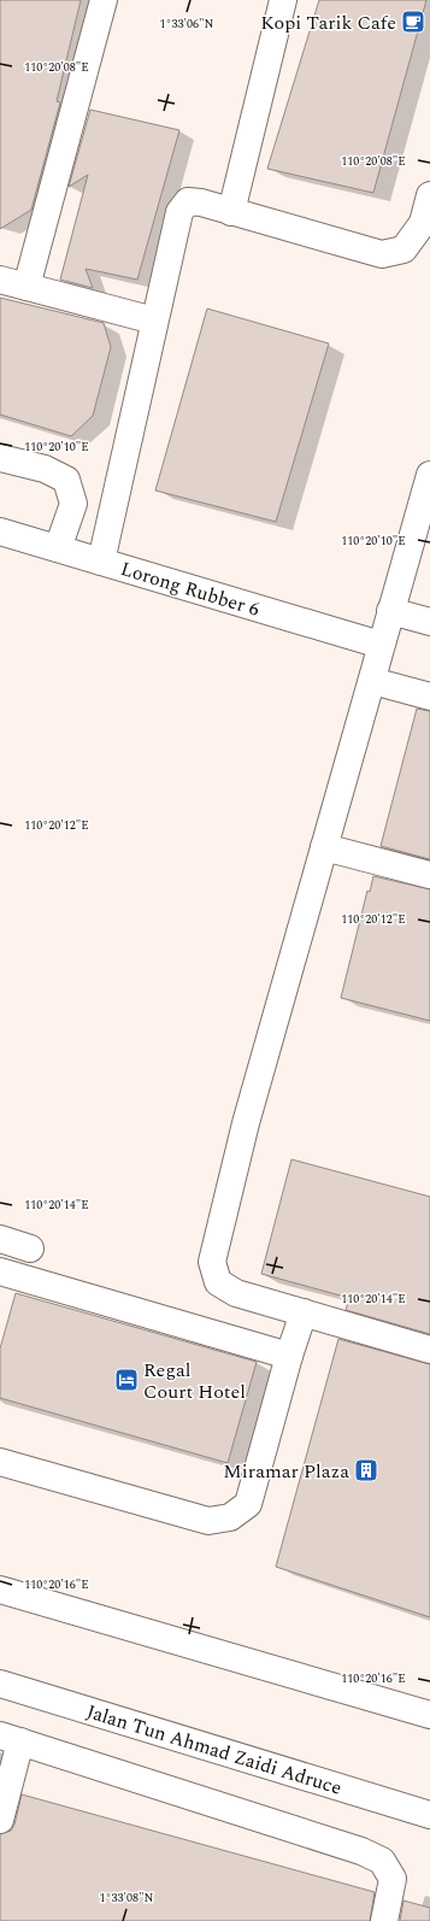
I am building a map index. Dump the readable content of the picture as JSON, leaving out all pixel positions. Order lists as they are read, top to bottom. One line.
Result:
{"streets":{"main road":["Lorong Rubber 6","Jalan Tun Ahmad Zaidi Adruce"]},"places":{"cafe":["Kopi Tarik Cafe"],"hotel":["Regal Court Hotel"],"building":["Miramar Plaza"]},"coordinates":["1°33'06\"N","110°20'08\"E","110°20'10\"E","110°20'12\"E","110°20'14\"E","110°20'16\"E","1°33'08\"N"]}
